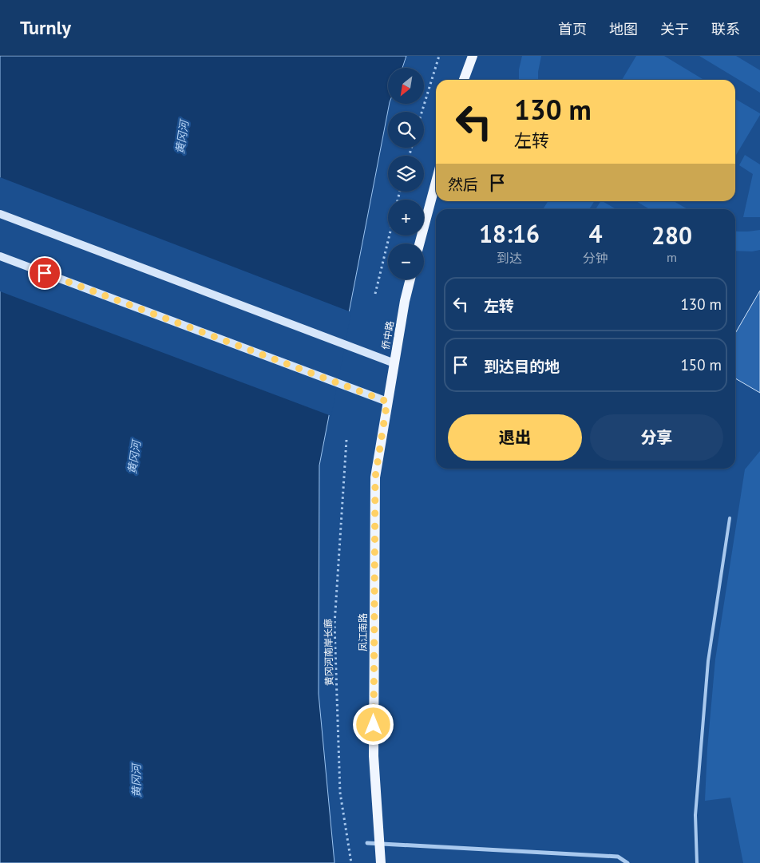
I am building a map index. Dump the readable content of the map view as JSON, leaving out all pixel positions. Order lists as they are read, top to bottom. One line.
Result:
{"streets":{"main road":["侨中路","凤江南路"],"path":["黄冈河南岸长廊"]},"crossings":[["侨中路","凤江南路"]],"water":["黄冈河"],"north":"bottom left","page":{"header":"Turnly","nav":["首页","地图","关于","联系"],"map_buttons":["+","−"],"turn":["130 m","左转"],"then":"然后","eta":["18:16","到达","4","分钟","280","m"],"list":[{"name":"左转","value":"130 m"},{"name":"到达目的地","value":"150 m"}],"buttons":["退出","分享"]}}
